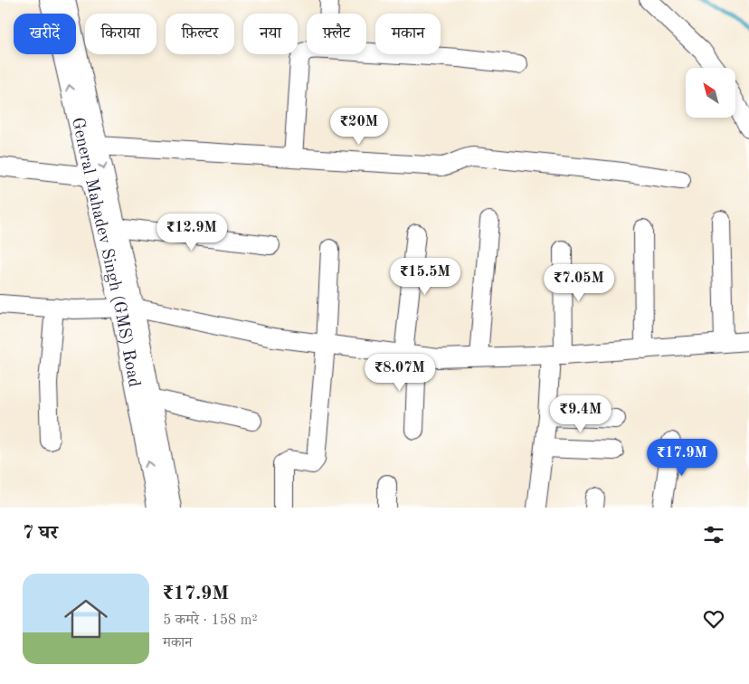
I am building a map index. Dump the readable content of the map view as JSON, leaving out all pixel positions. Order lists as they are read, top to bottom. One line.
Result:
{"streets":{"street":["General Mahadev Singh (GMS) Road"]},"north":"top left","page":{"chip":["खरीदें","किराया","फ़िल्टर","नया","फ़्लैट","मकान"],"price":["₹20M","₹12.9M","₹15.5M","₹7.05M","₹8.07M","₹9.4M","₹17.9M"],"heading":"7 घर","list":[{"name":"₹17.9M","note":"5 कमरे · 158 m² · मकान"}]}}
